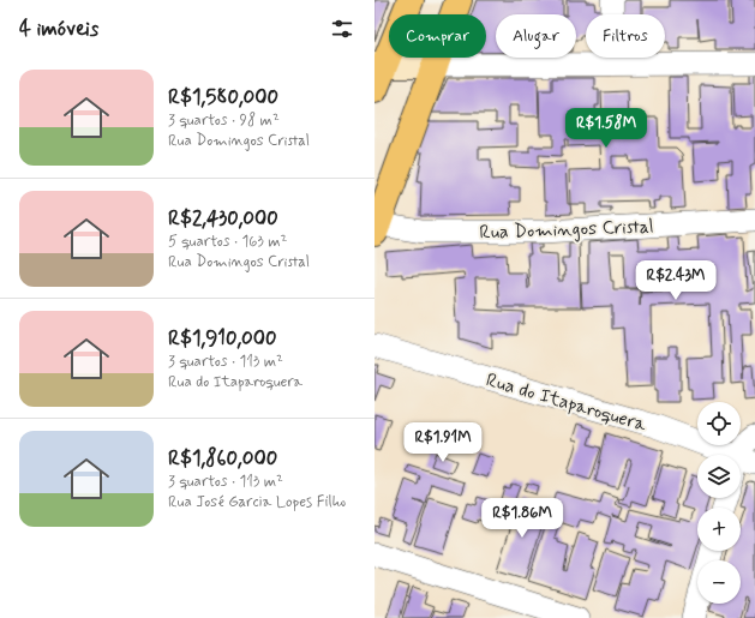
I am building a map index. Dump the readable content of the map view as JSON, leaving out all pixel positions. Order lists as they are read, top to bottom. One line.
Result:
{"streets":{"street":["Rua Domingos Cristal","Rua do Itaparoquera"]},"page":{"heading":"4 imóveis","chip":["Comprar","Alugar","Filtros"],"list":[{"name":"R$1,580,000","note":"3 quartos · 98 m² · Rua Domingos Cristal"},{"name":"R$2,430,000","note":"5 quartos · 163 m² · Rua Domingos Cristal"},{"name":"R$1,910,000","note":"3 quartos · 113 m² · Rua do Itaparoquera"},{"name":"R$1,860,000","note":"3 quartos · 113 m² · Rua José Garcia Lopes Filho"}],"price":["R$1.58M","R$2.43M","R$1.91M","R$1.86M"],"map_buttons":["+","−"]}}
